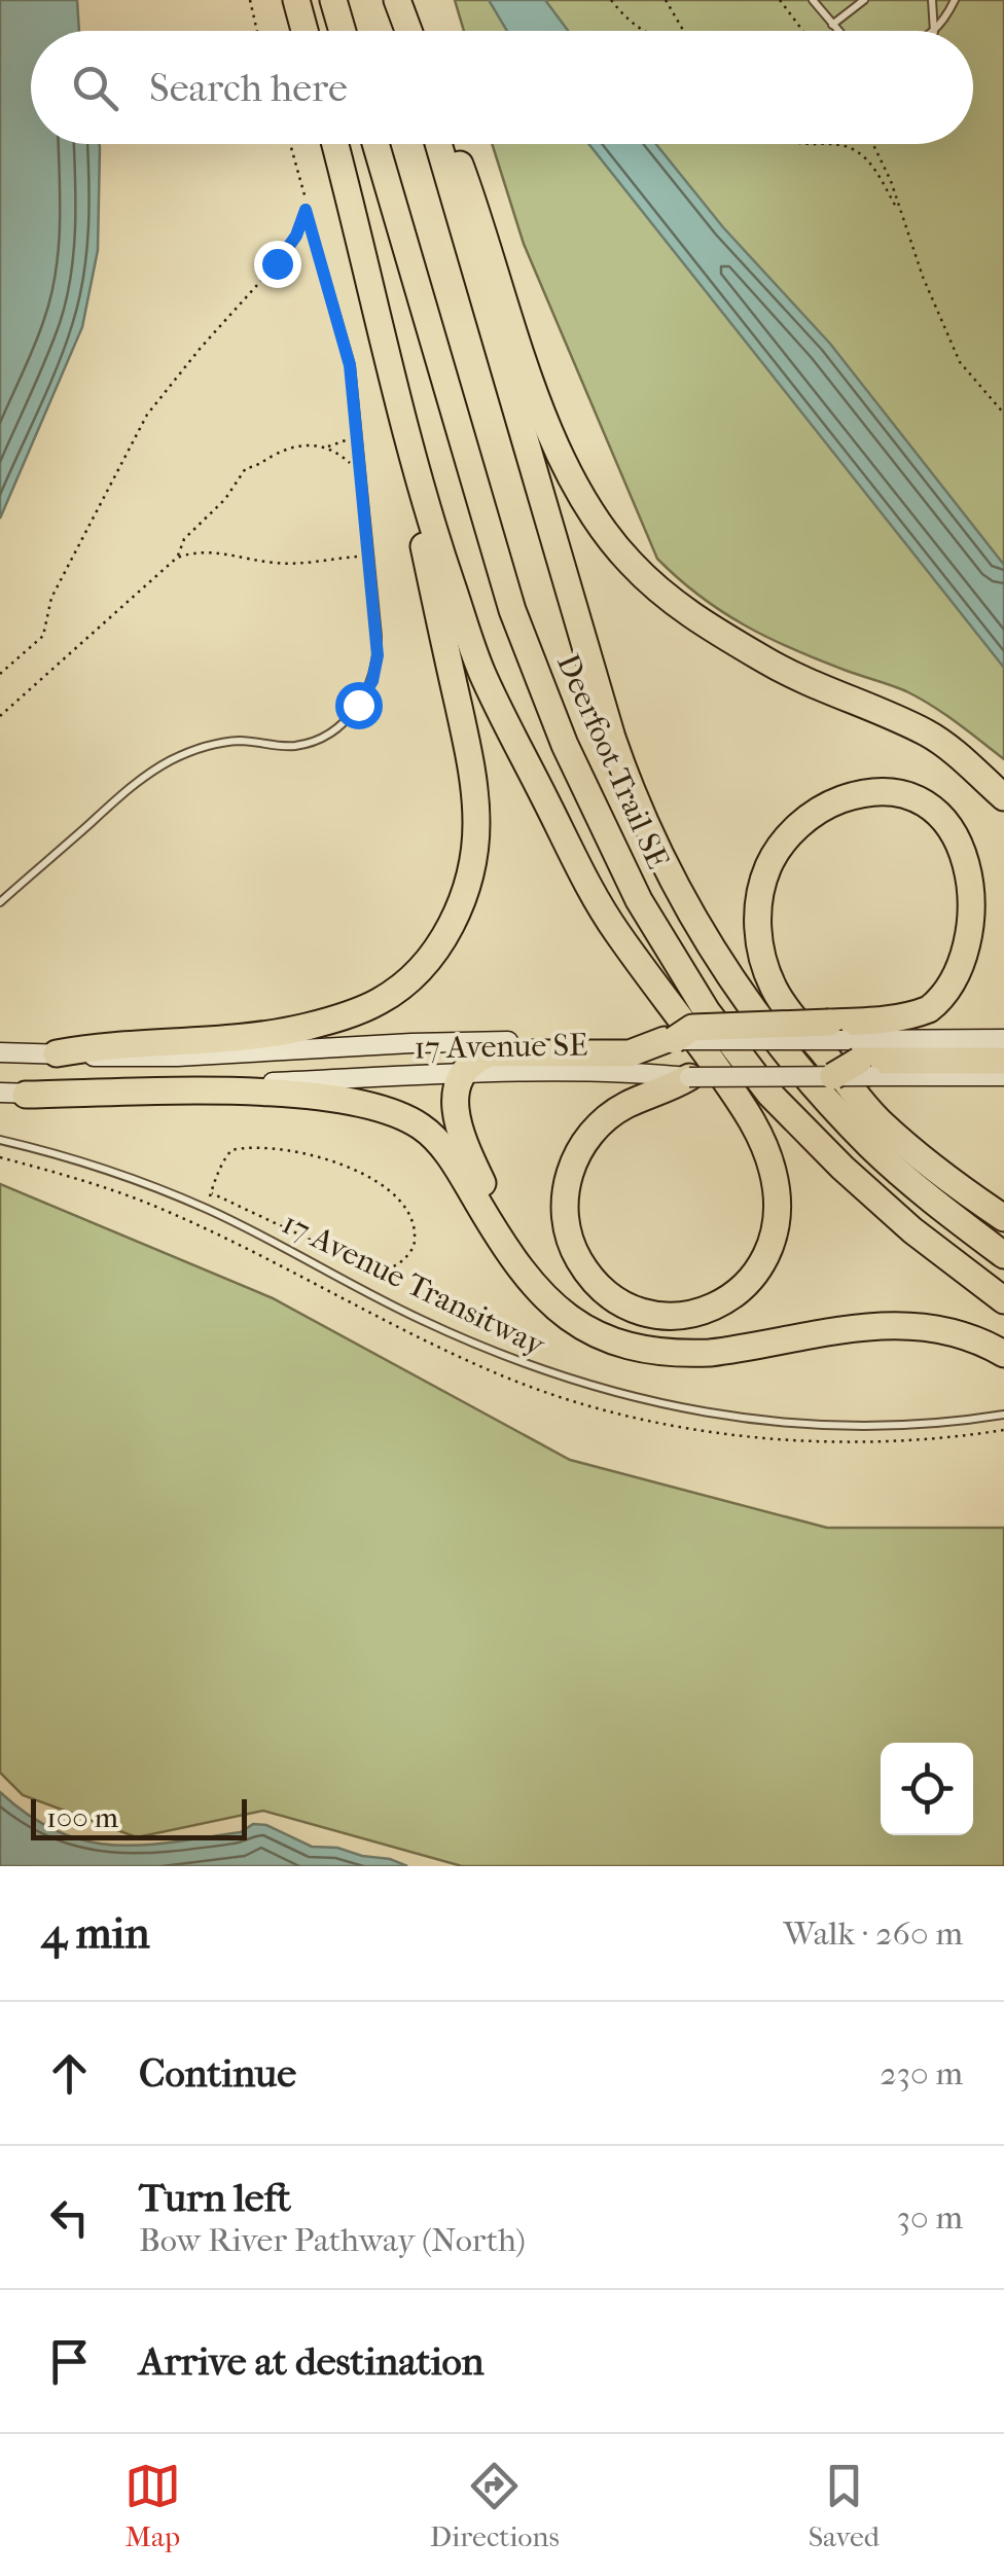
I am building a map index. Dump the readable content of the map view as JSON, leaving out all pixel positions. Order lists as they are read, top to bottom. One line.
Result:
{"streets":{"highway":["Deerfoot Trail SE"],"main road":["17 Avenue SE"],"lane":["17 Avenue Transitway"]},"scale_bar":"100 m","page":{"search":"Search here","scale":"100 m","heading":["4 min","Walk · 260 m"],"list":[["Continue","230 m"],["Turn left","Bow River Pathway (North)","30 m"],"Arrive at destination"],"nav":["Map","Directions","Saved"]}}
